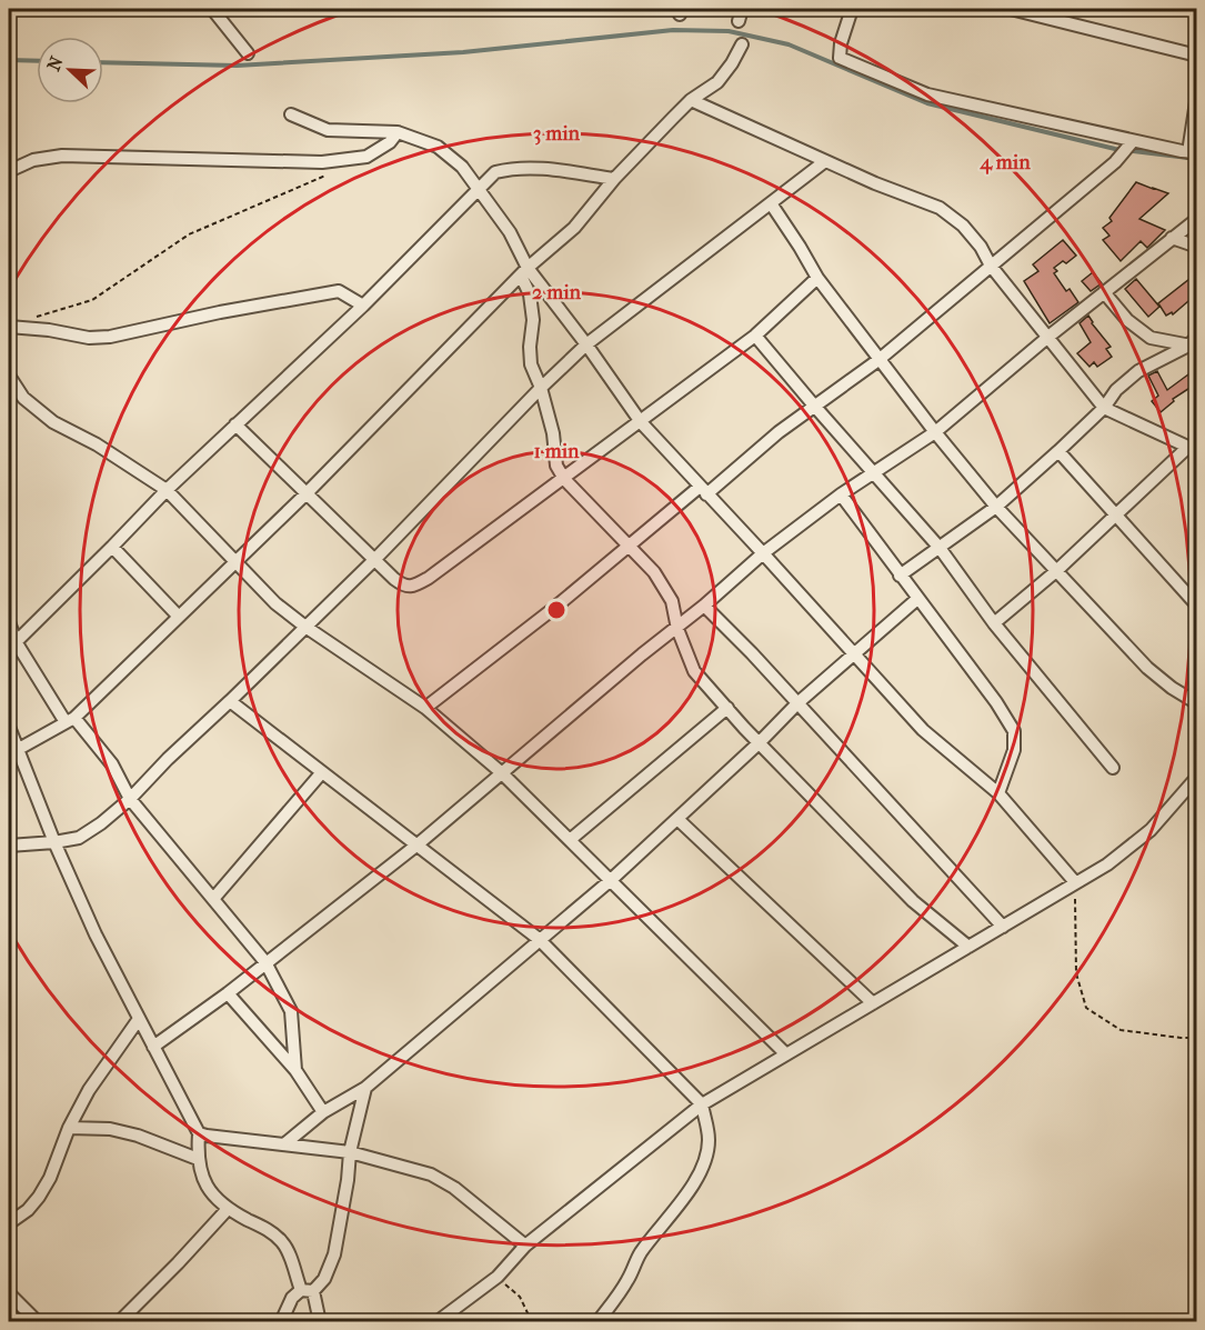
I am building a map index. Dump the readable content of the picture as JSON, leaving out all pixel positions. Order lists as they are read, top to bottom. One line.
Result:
{"north":"top left","rings":["3 min","4 min","2 min","1 min"]}
